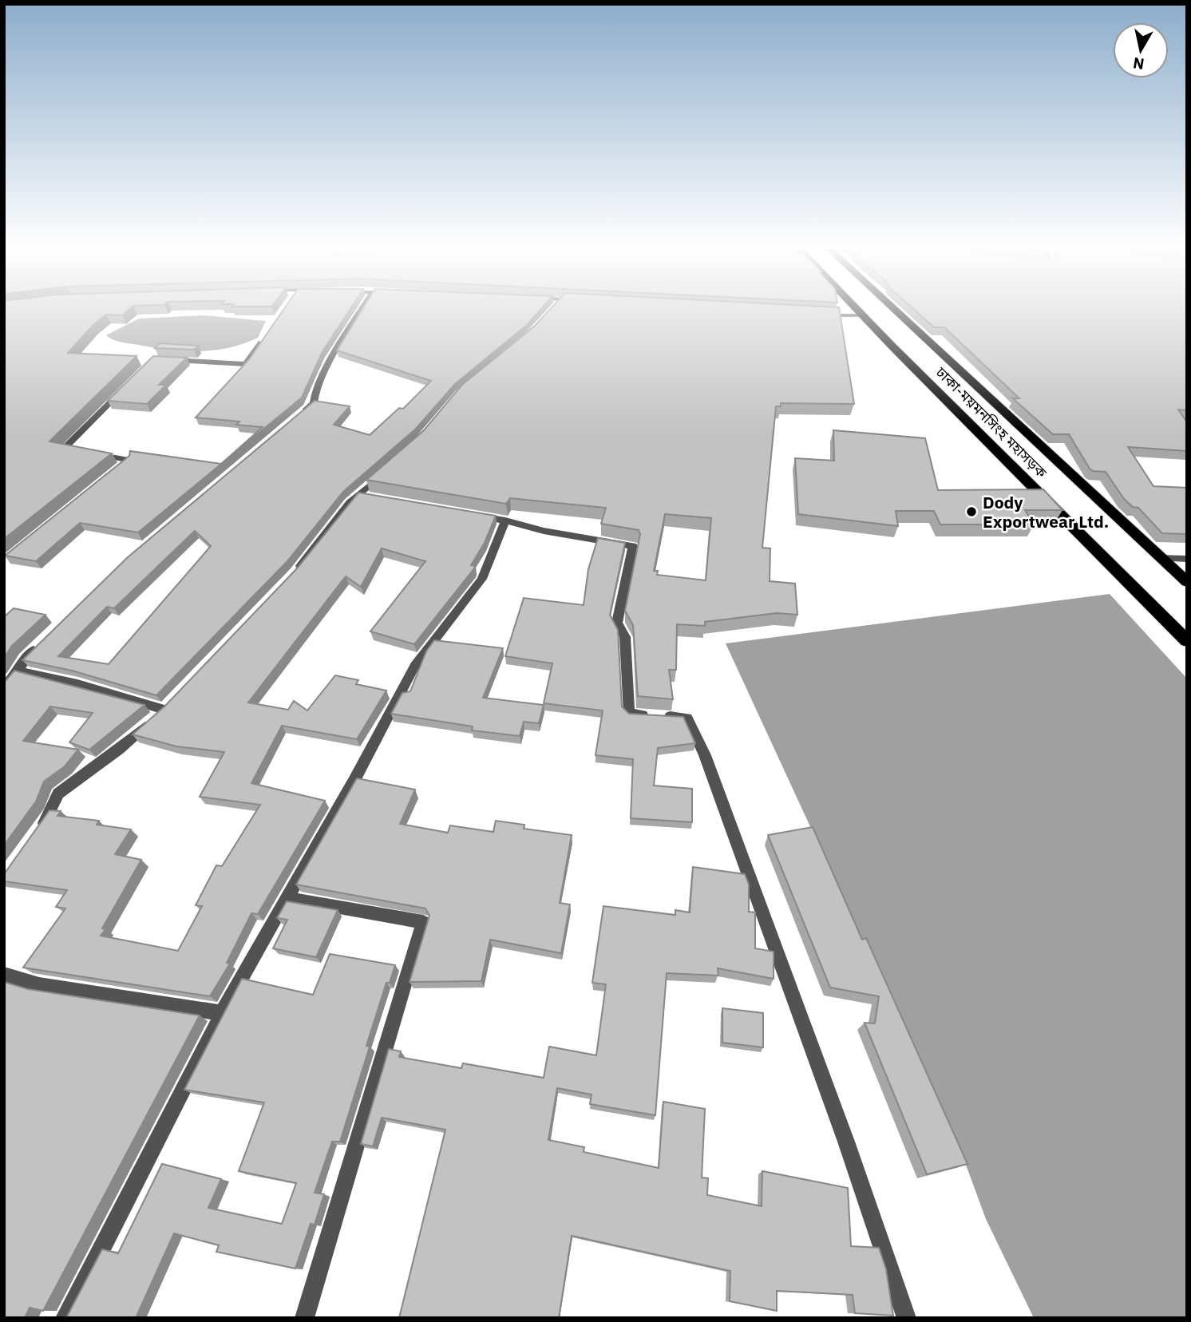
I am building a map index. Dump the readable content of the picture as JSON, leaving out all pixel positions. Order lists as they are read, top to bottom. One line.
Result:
{"streets":{"highway":["ঢাকা-ময়মনসিংহ মহাসড়ক"]},"places":["Dody Exportwear Ltd."],"north":"bottom"}
